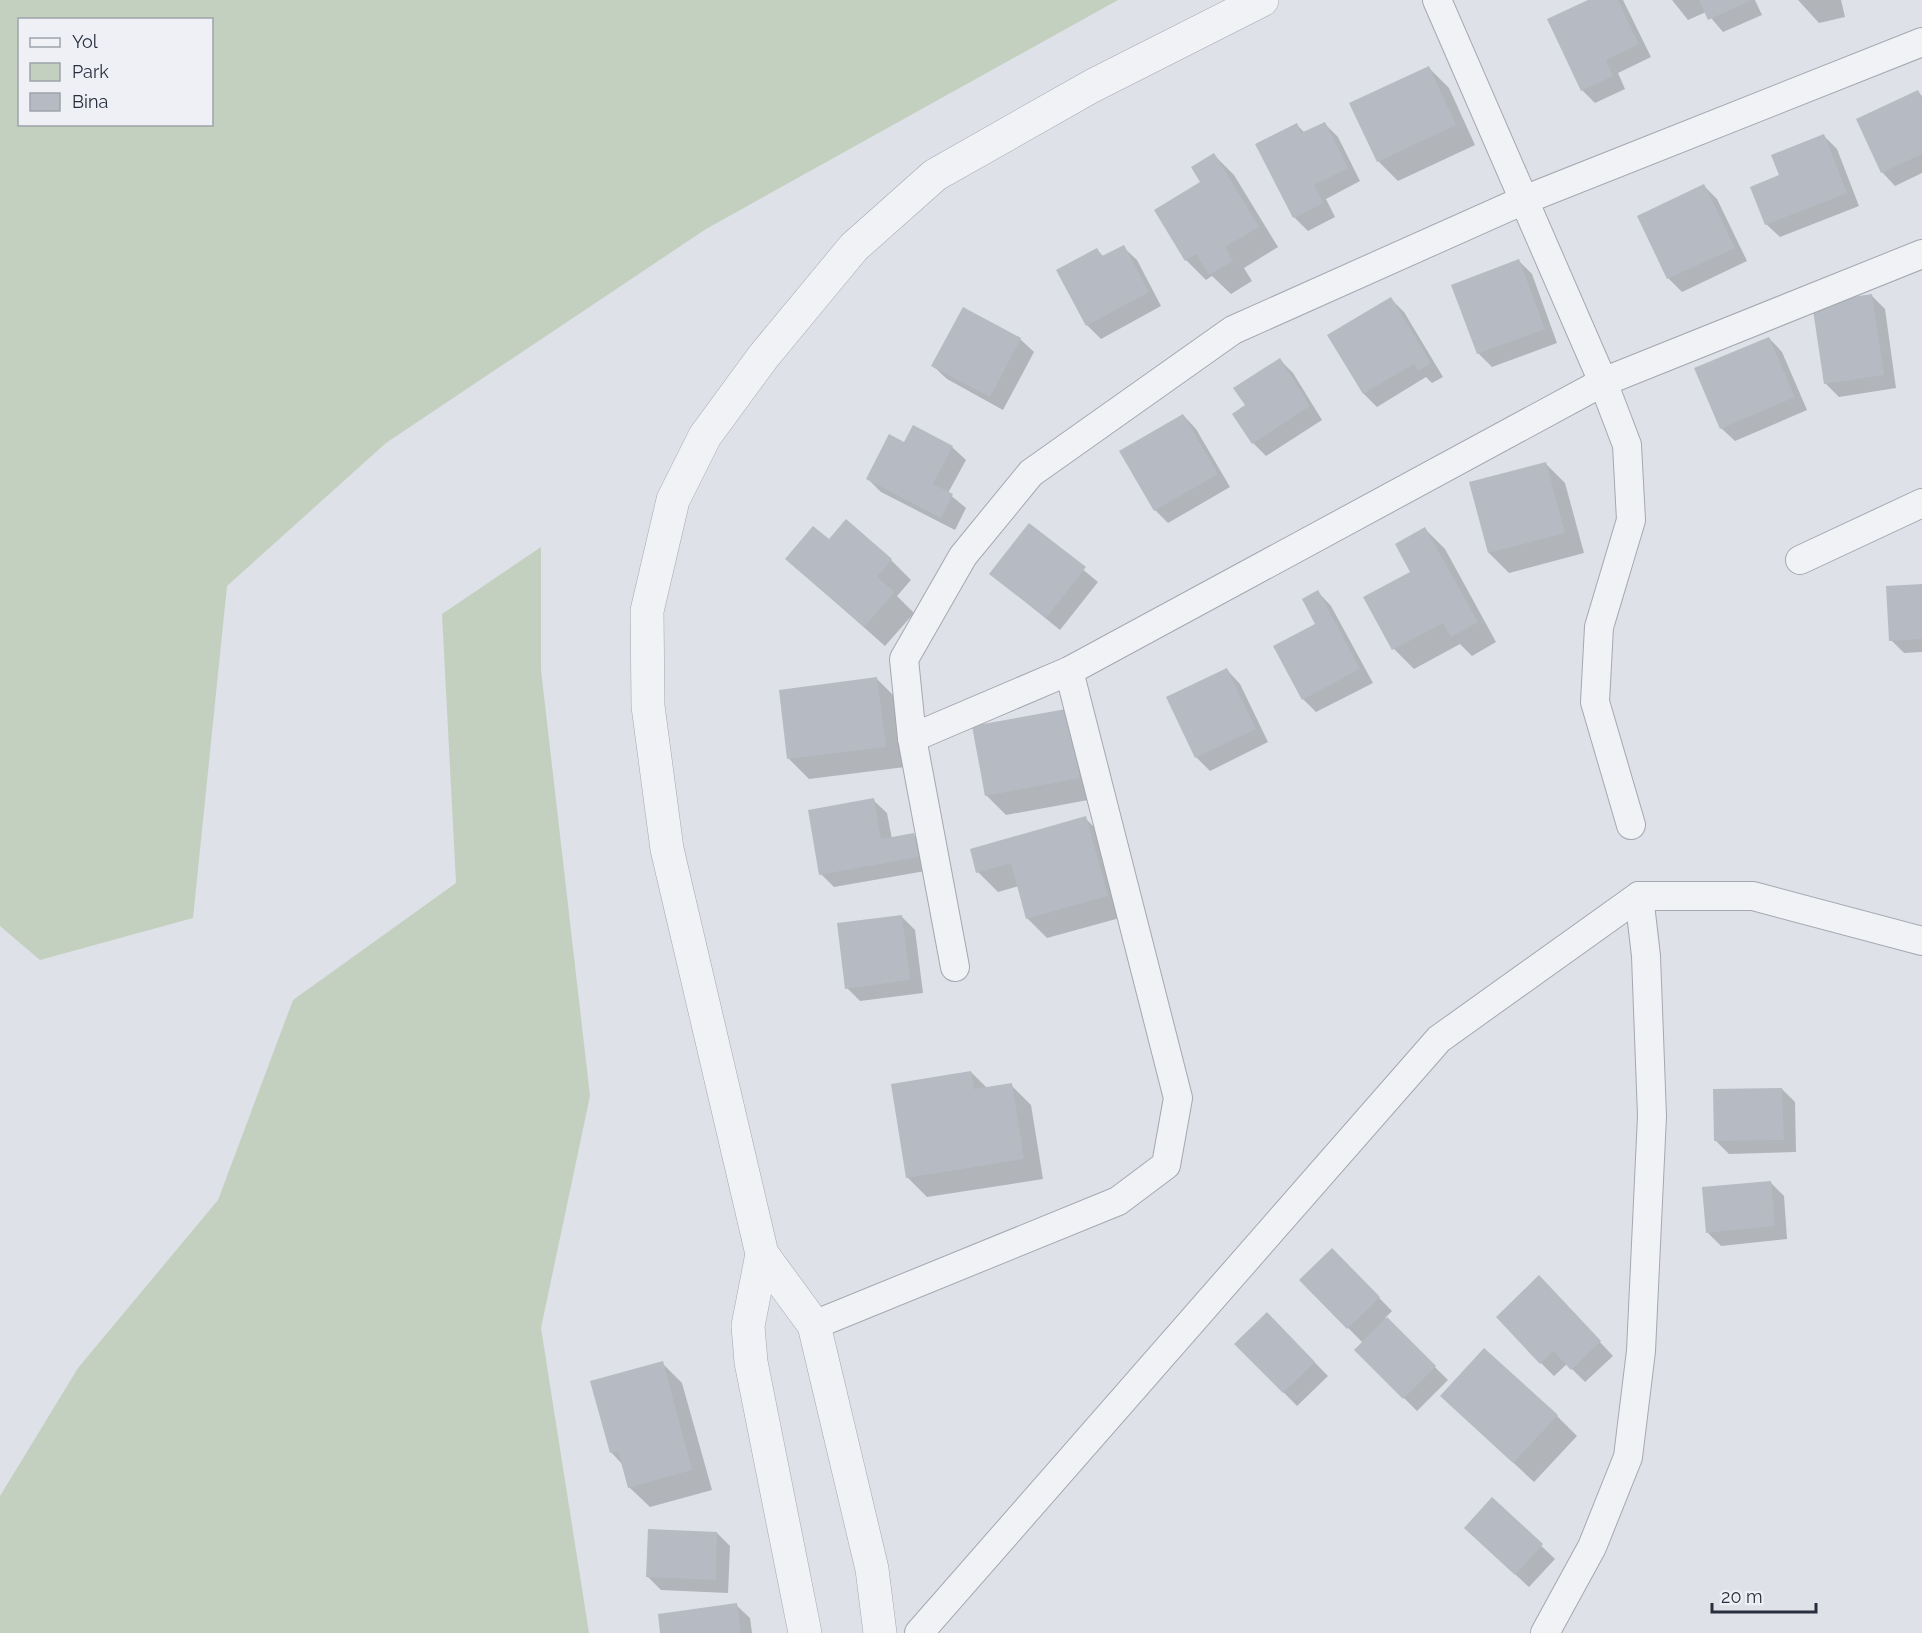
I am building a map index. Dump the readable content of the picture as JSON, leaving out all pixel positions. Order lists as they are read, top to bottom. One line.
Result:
{"legend":["Yol","Park","Bina"],"scale_bar":"20 m"}
